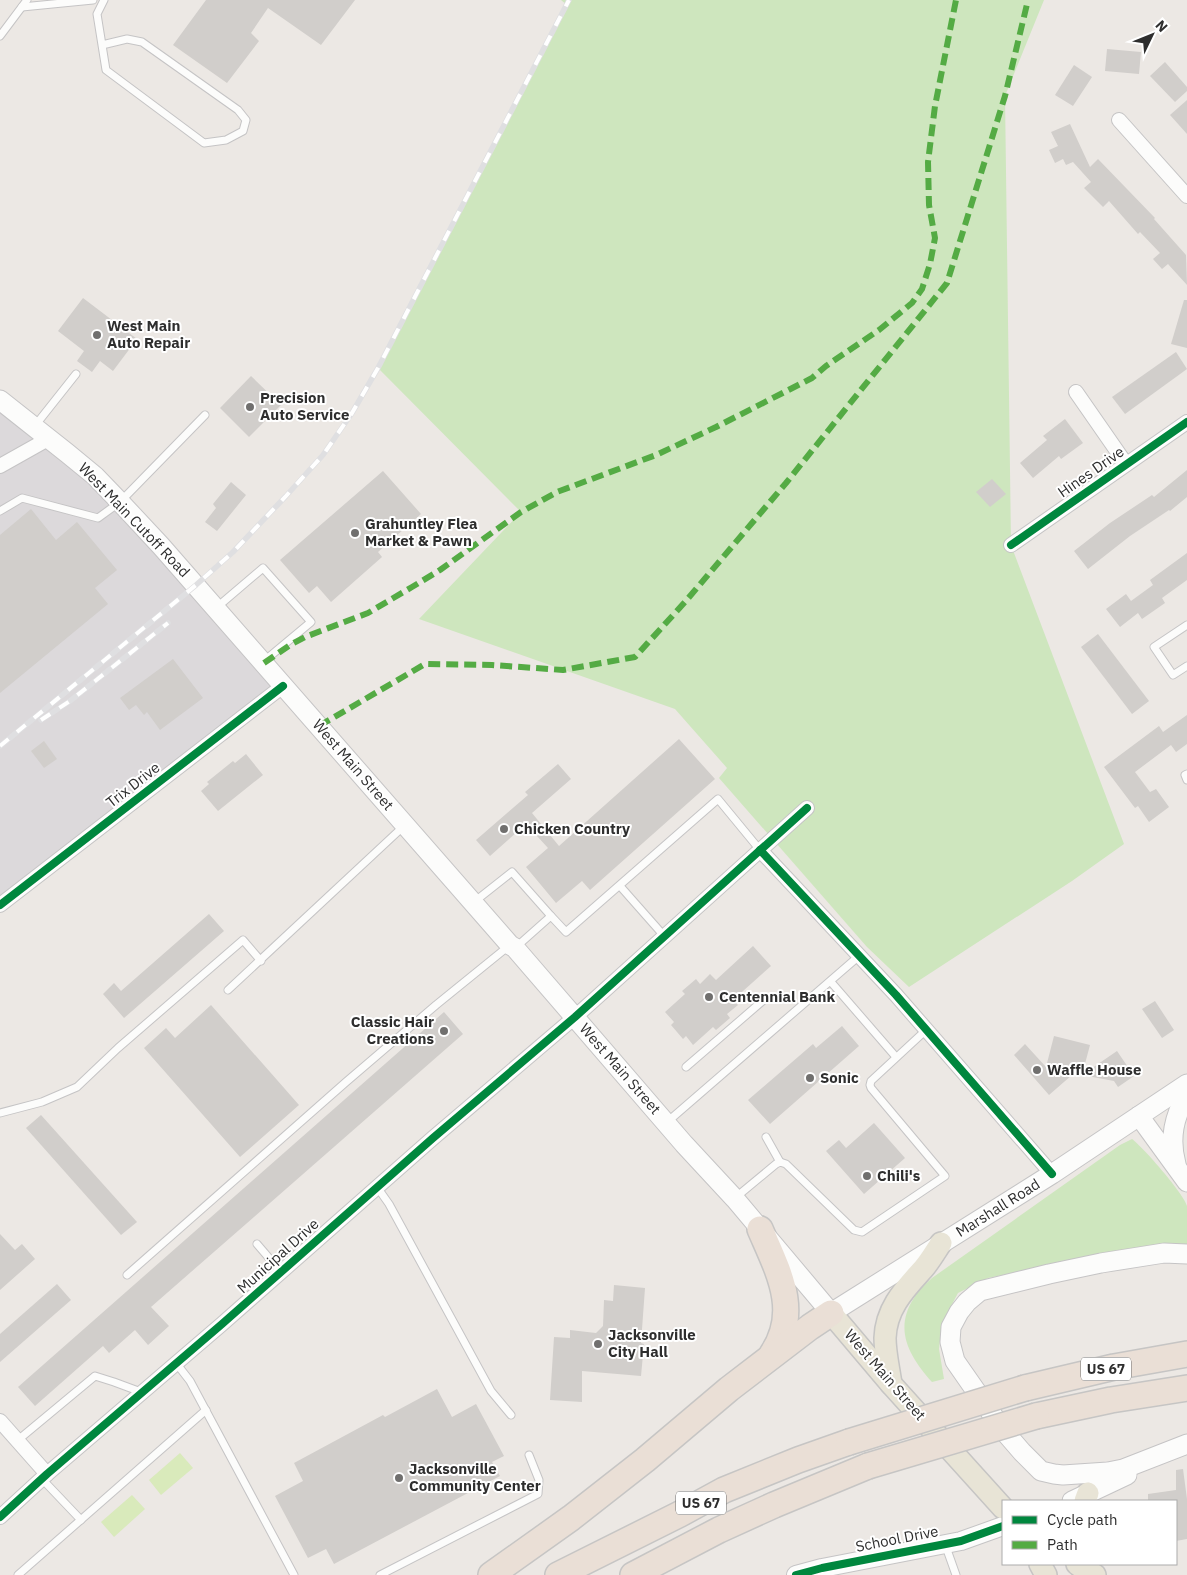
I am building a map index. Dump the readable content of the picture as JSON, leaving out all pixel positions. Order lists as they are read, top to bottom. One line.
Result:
{"streets":{"highway":["US 67"],"main road":["West Main Cutoff Road","West Main Street","Marshall Road"],"street":["Hines Drive","Trix Drive","Municipal Drive","School Drive"]},"crossings":[["West Main Cutoff Road","West Main Street"],["West Main Street","Trix Drive"],["West Main Street","Marshall Road"],["West Main Street","Municipal Drive"]],"places":["West Main Auto Repair","Precision Auto Service","Grahuntley Flea Market & Pawn","Chicken Country","Centennial Bank","Classic Hair Creations","Waffle House","Sonic","Chili's","Jacksonville City Hall","Jacksonville Community Center"],"legend":["Cycle path","Path"],"north":"top right"}
